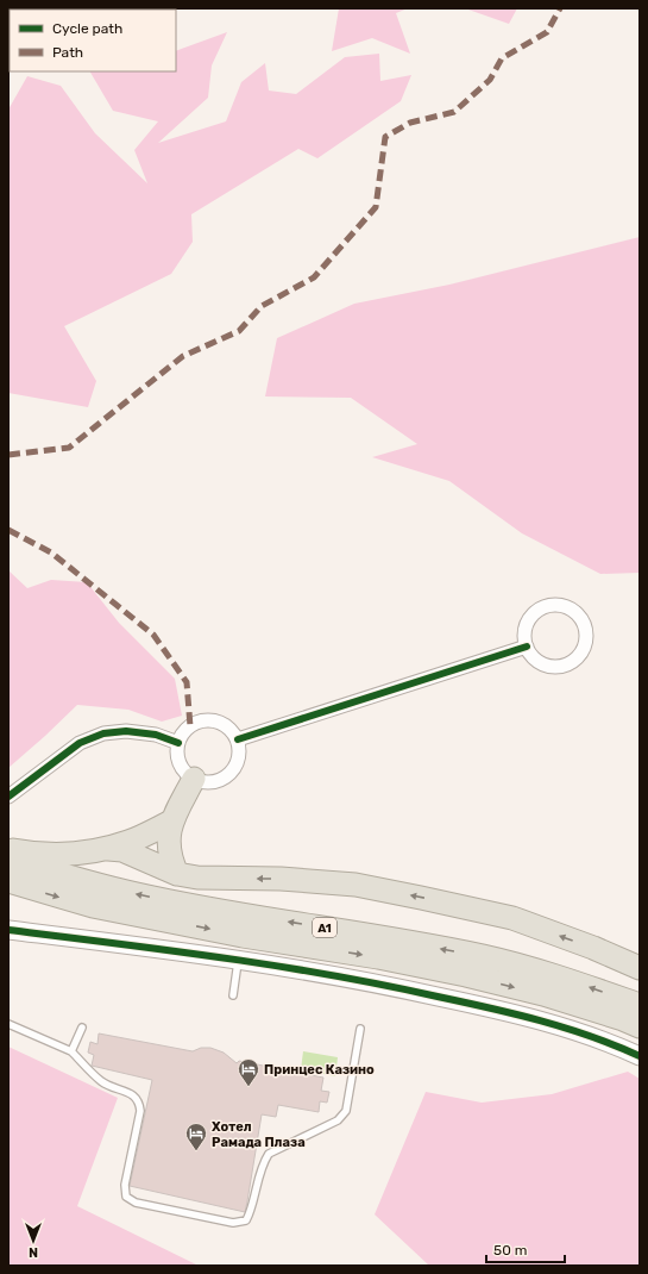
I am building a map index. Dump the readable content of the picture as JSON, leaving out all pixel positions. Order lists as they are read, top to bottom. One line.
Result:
{"streets":{"highway":["A1"]},"places":{"hotel":["Принцес Казино","Хотел Рамада Плаза"]},"legend":["Cycle path","Path"],"scale_bar":"50 m","north":"bottom"}
